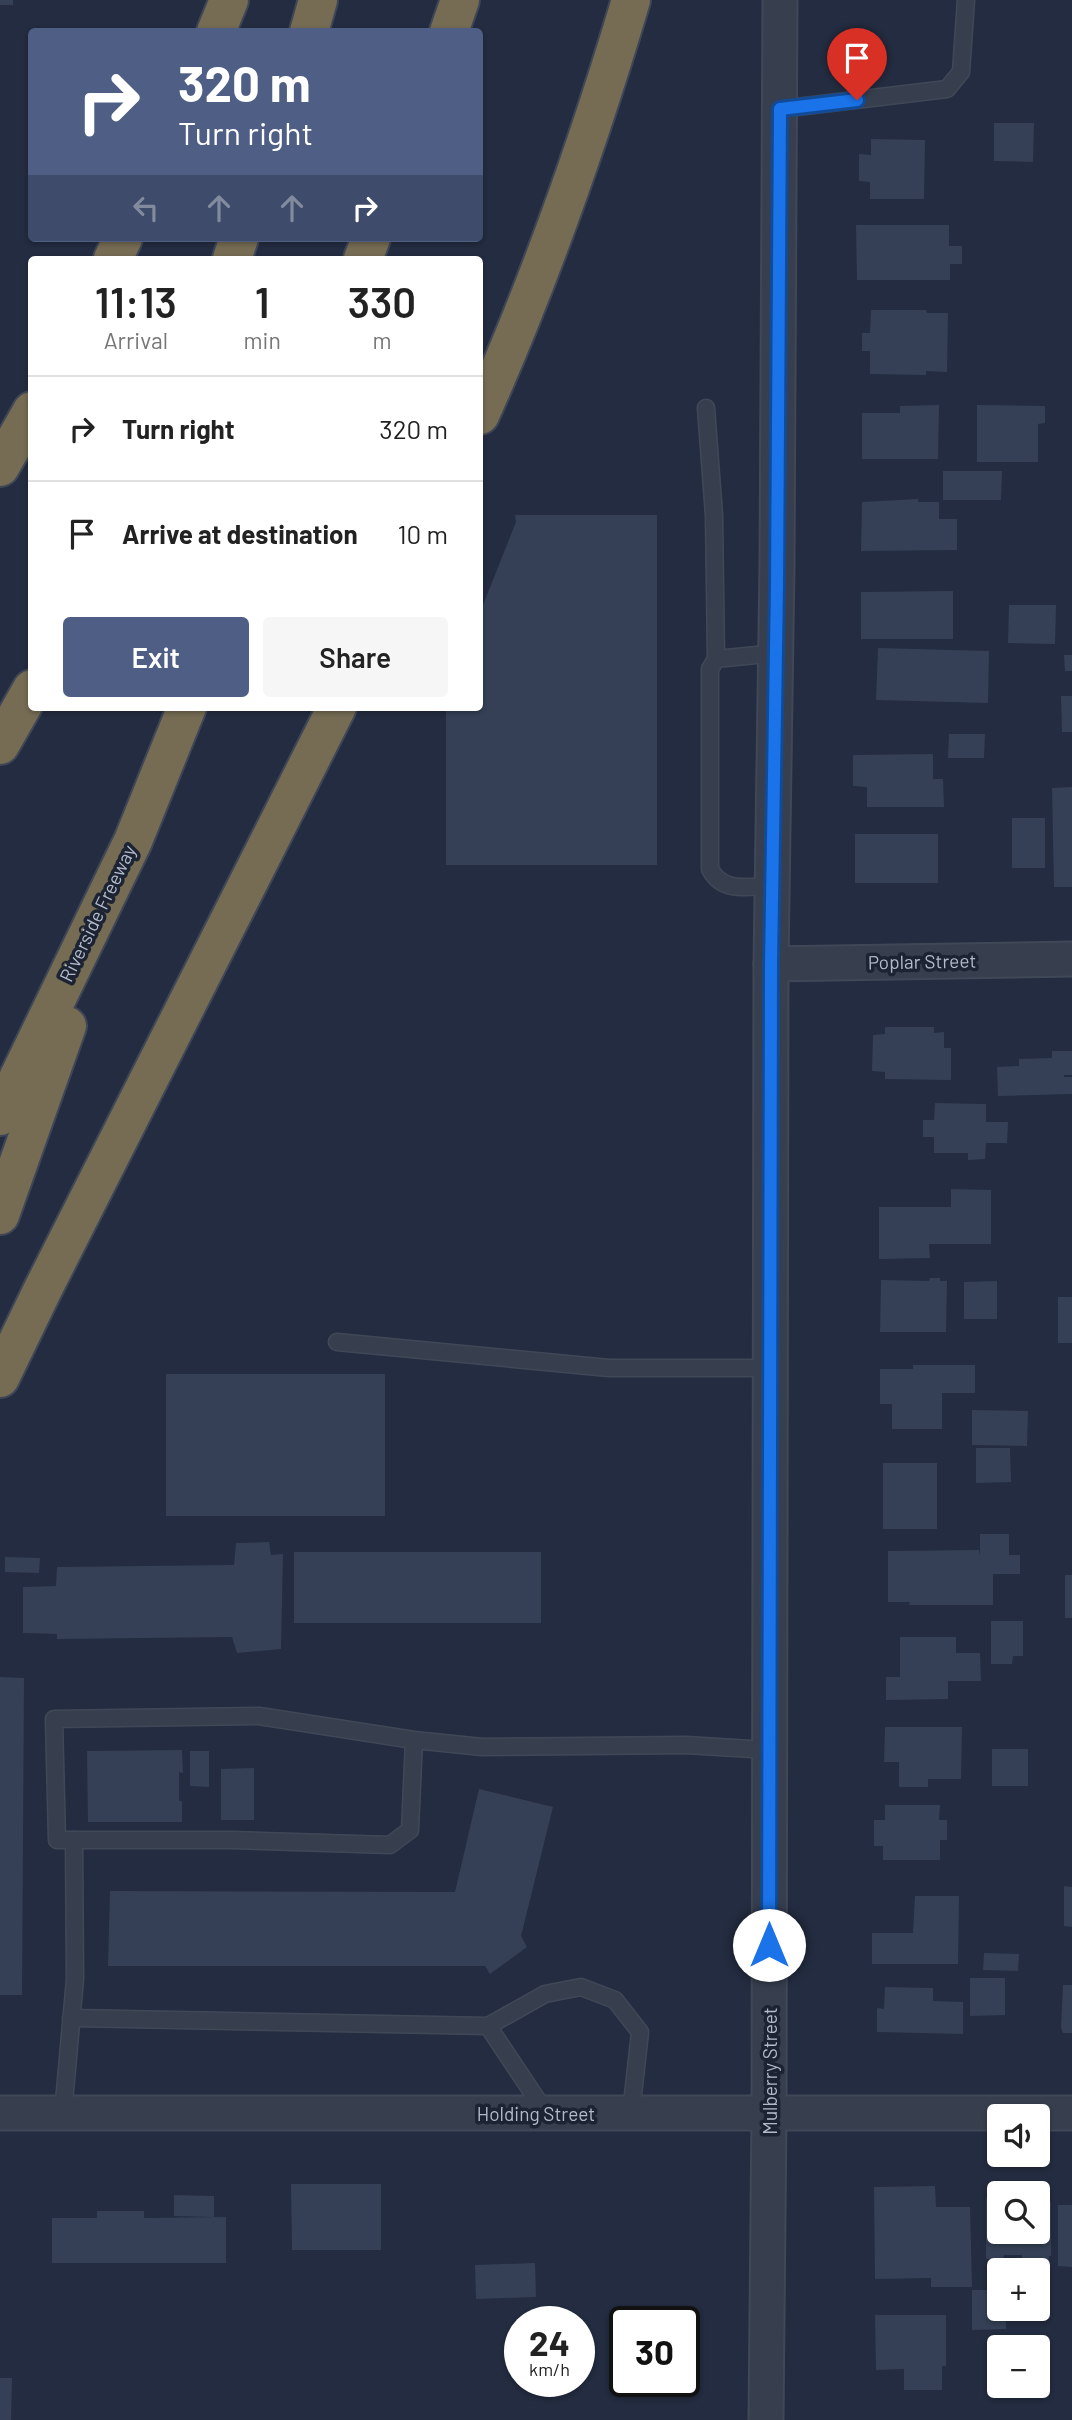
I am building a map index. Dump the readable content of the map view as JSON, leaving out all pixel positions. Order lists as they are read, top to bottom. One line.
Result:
{"streets":{"highway":["Riverside Freeway"],"street":["Poplar Street","Mulberry Street","Holding Street"]},"crossings":[["Poplar Street","Mulberry Street"],["Mulberry Street","Holding Street"]],"page":{"turn":["320 m","Turn right"],"eta":["11:13","Arrival","1","min","330","m"],"list":[{"name":"Turn right","value":"320 m"},{"name":"Arrive at destination","value":"10 m"}],"buttons":["Exit","Share"],"map_buttons":["+","−"],"speed":"24 km/h","limit":"30"}}
